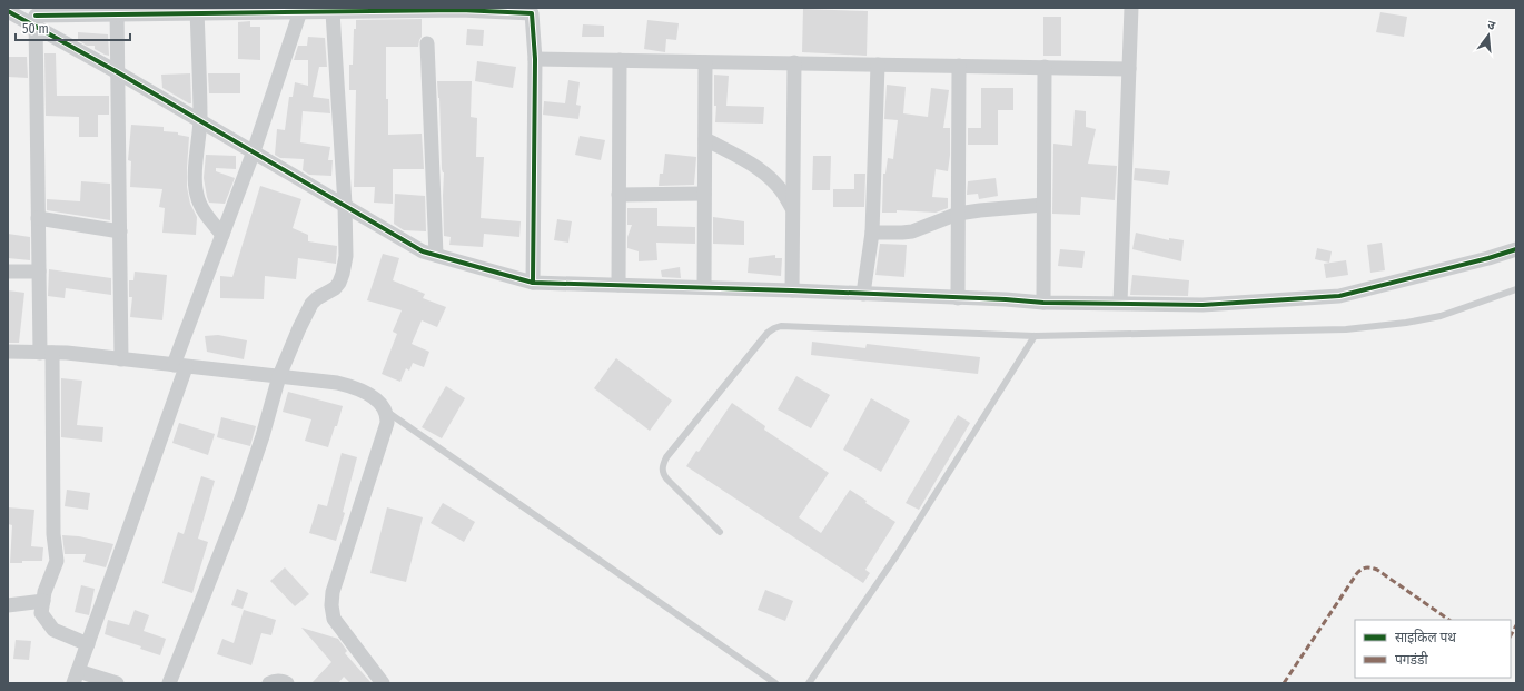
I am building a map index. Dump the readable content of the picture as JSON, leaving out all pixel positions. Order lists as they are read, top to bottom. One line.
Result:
{"legend":["साइकिल पथ","पगडंडी"],"scale_bar":"50 m","north":"top"}
